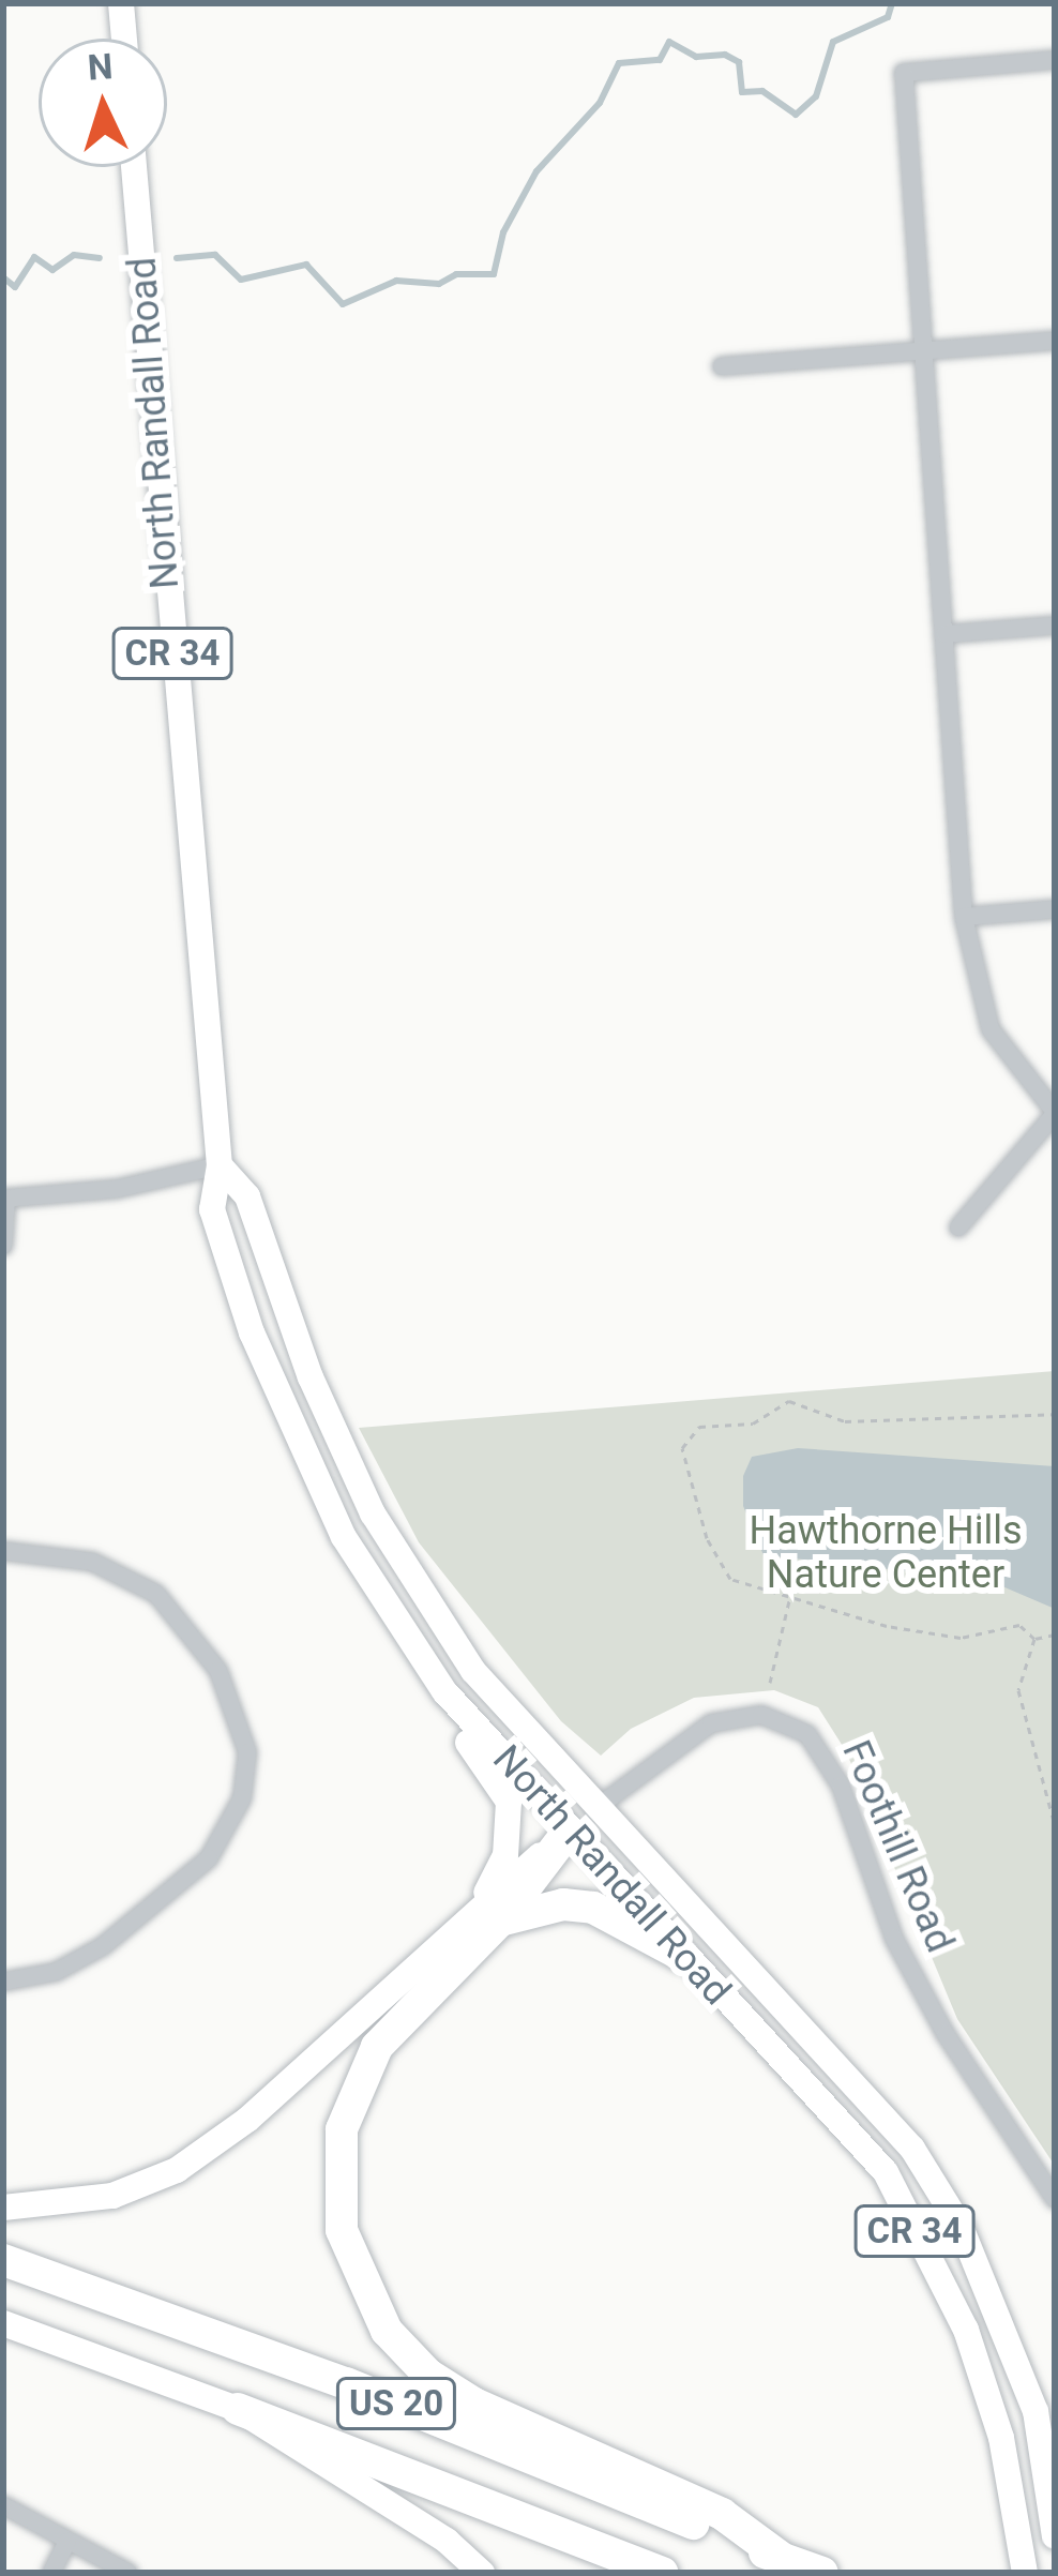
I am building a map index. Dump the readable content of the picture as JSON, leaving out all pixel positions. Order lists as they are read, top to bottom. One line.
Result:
{"streets":{"highway":["US 20"],"main road":["North Randall Road","CR 34"],"street":["Foothill Road"]},"crossings":[["North Randall Road","Foothill Road"]],"parks":["Hawthorne Hills Nature Center"],"north":"top"}
